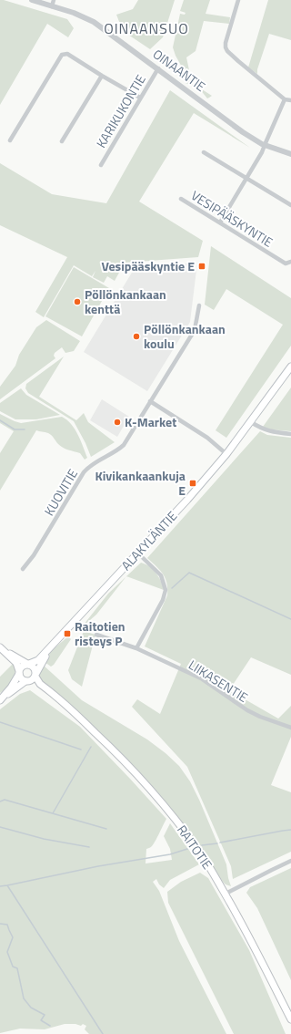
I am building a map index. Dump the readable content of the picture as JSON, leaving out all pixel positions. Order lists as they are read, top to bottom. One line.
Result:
{"streets":{"main road":["ALAKYLÄNTIE","RAITOTIE"],"street":["OINAANTIE","KARIKUKONTIE","VESIPÄÄSKYNTIE","KUOVITIE","LIIKASENTIE"]},"crossings":[["OINAANTIE","KARIKUKONTIE"],["ALAKYLÄNTIE","RAITOTIE"]],"districts":["OINAANSUO"],"places":{"transit":["Vesipääskyntie E","Kivikankaankuja E","Raitotien risteys P"],"other":["Pöllönkankaan kenttä","Pöllönkankaan koulu","K-Market"]}}
